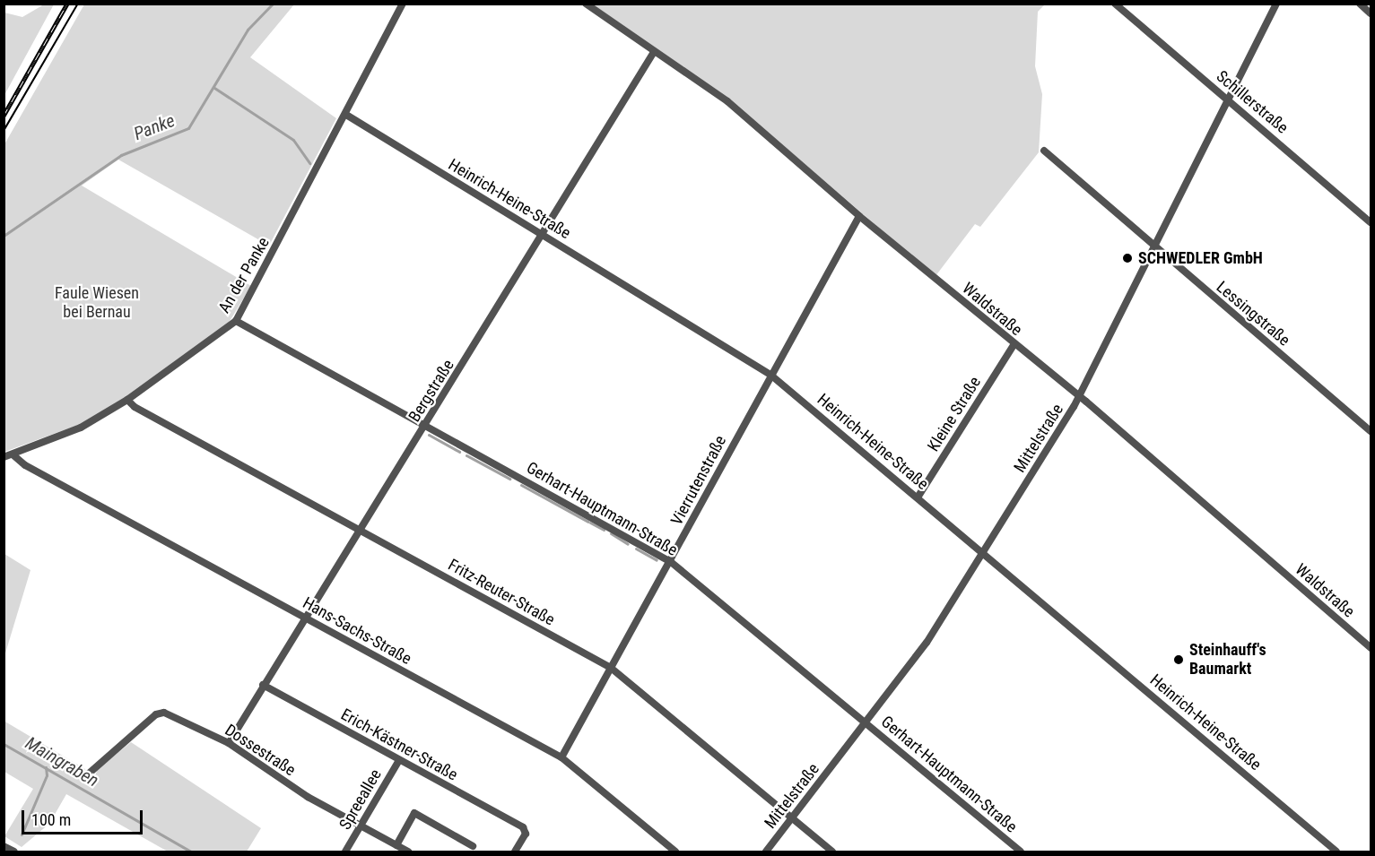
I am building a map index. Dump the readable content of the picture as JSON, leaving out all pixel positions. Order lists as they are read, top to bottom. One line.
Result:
{"streets":{"street":["Schillerstraße","Heinrich-Heine-Straße","An der Panke","Waldstraße","Lessingstraße","Bergstraße","Kleine Straße","Mittelstraße","Vierrutenstraße","Gerhart-Hauptmann-Straße","Fritz-Reuter-Straße","Hans-Sachs-Straße","Erich-Kästner-Straße","Dossestraße","Spreeallee"]},"crossings":[["Schillerstraße","Mittelstraße"],["Heinrich-Heine-Straße","An der Panke"],["Heinrich-Heine-Straße","Bergstraße"],["Heinrich-Heine-Straße","Kleine Straße"],["Heinrich-Heine-Straße","Mittelstraße"],["Heinrich-Heine-Straße","Vierrutenstraße"],["An der Panke","Gerhart-Hauptmann-Straße"],["An der Panke","Fritz-Reuter-Straße"],["An der Panke","Hans-Sachs-Straße"],["Waldstraße","Bergstraße"],["Waldstraße","Kleine Straße"],["Waldstraße","Mittelstraße"],["Waldstraße","Vierrutenstraße"],["Lessingstraße","Mittelstraße"],["Bergstraße","Gerhart-Hauptmann-Straße"],["Bergstraße","Fritz-Reuter-Straße"],["Bergstraße","Hans-Sachs-Straße"],["Bergstraße","Erich-Kästner-Straße"],["Bergstraße","Dossestraße"],["Mittelstraße","Gerhart-Hauptmann-Straße"],["Mittelstraße","Fritz-Reuter-Straße"],["Vierrutenstraße","Gerhart-Hauptmann-Straße"],["Vierrutenstraße","Fritz-Reuter-Straße"],["Vierrutenstraße","Hans-Sachs-Straße"],["Erich-Kästner-Straße","Spreeallee"],["Dossestraße","Spreeallee"]],"water":["Panke","Maingraben"],"parks":["Faule Wiesen bei Bernau"],"places":["SCHWEDLER GmbH","Steinhauff's Baumarkt"],"scale_bar":"100 m"}
